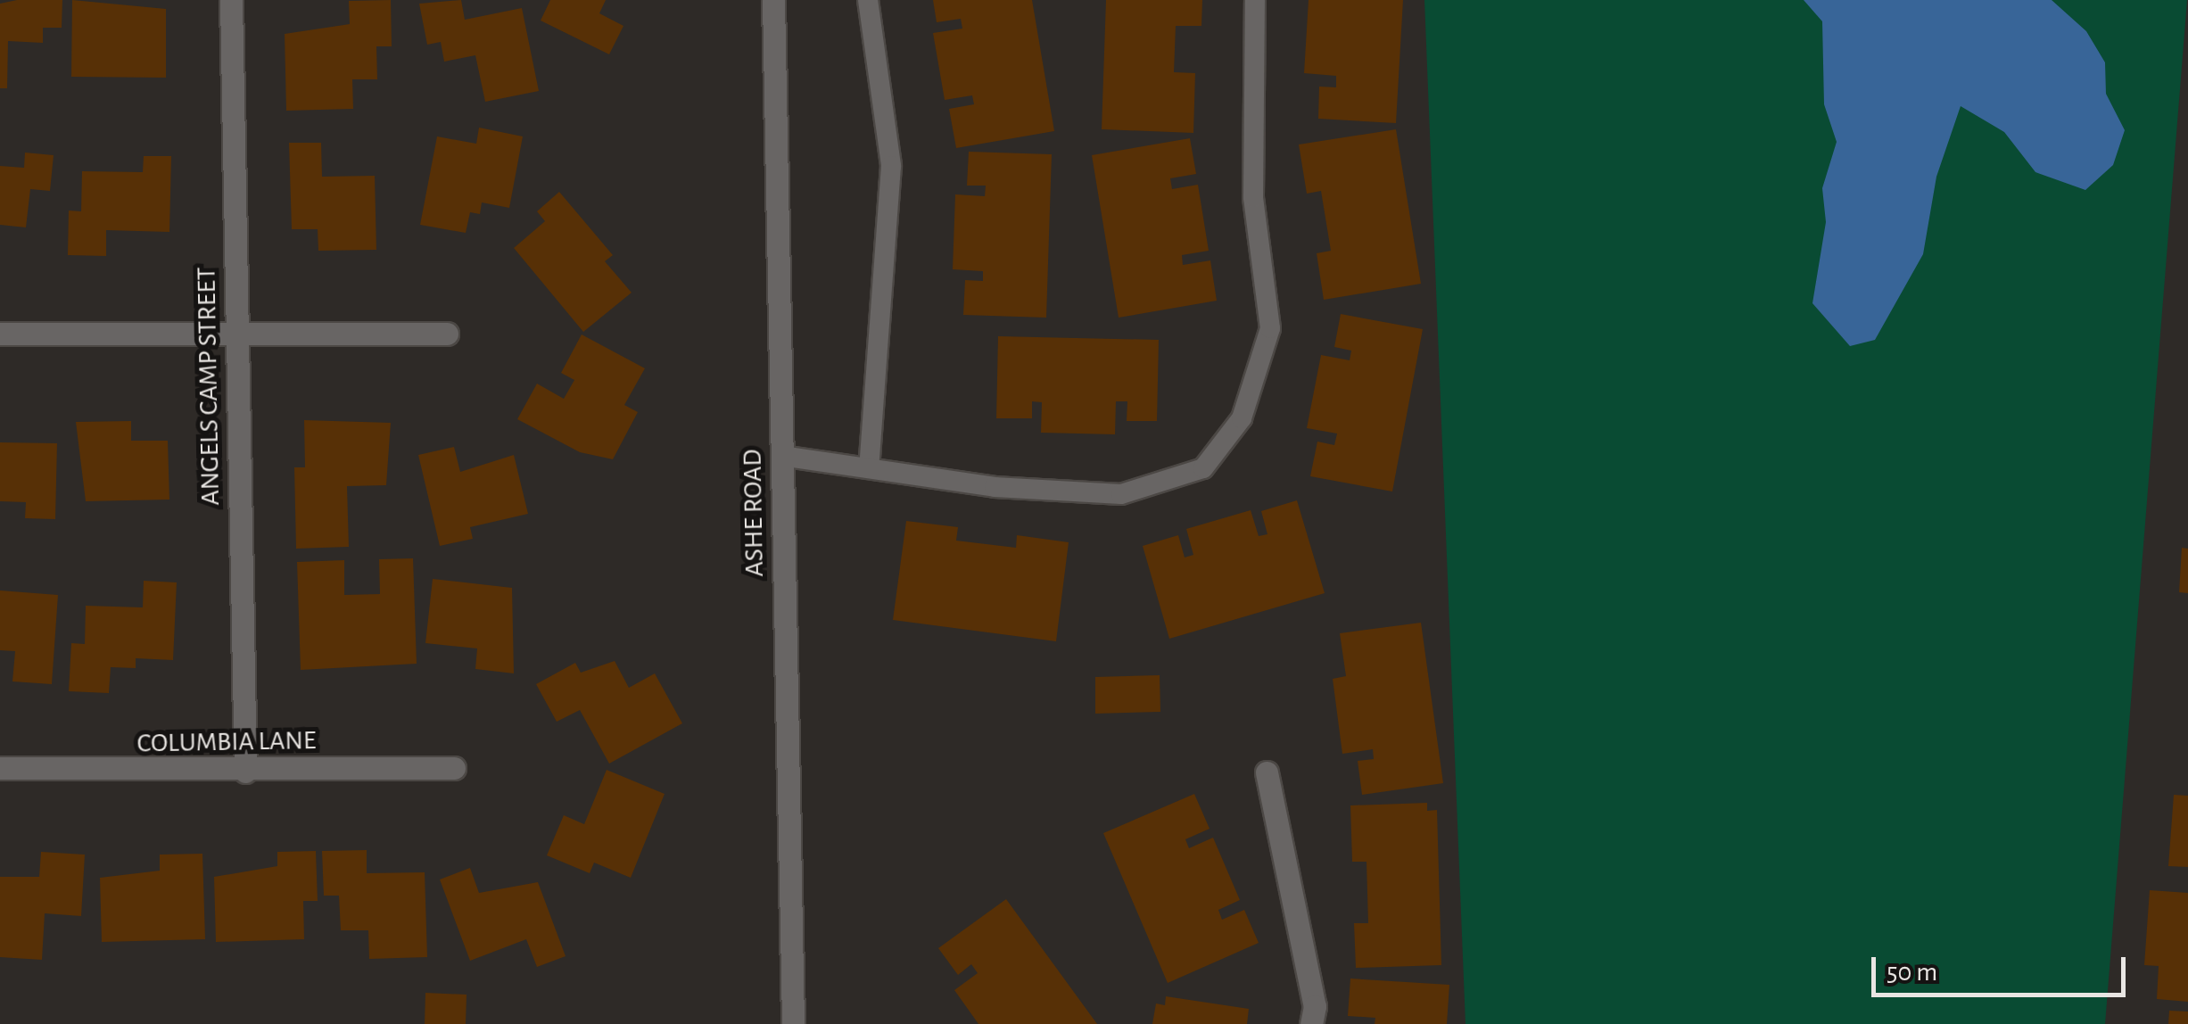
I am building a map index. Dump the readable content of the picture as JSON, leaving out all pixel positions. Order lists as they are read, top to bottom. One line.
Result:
{"streets":{"street":["ANGELS CAMP STREET","ASHE ROAD","COLUMBIA LANE"]},"crossings":[["ANGELS CAMP STREET","COLUMBIA LANE"]],"scale_bar":"50 m"}
